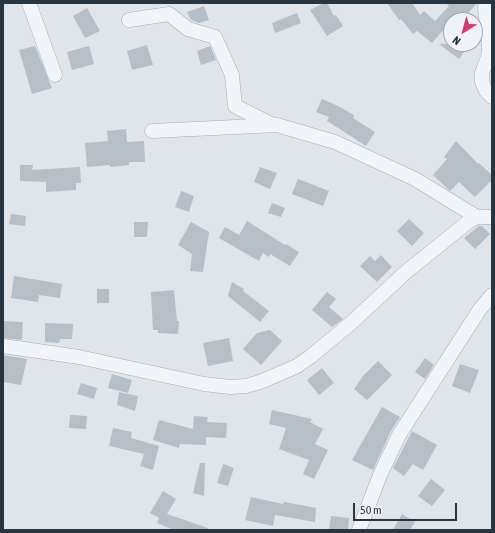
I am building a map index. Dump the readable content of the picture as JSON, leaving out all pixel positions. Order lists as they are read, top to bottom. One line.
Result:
{"scale_bar":"50 m","north":"bottom left"}
